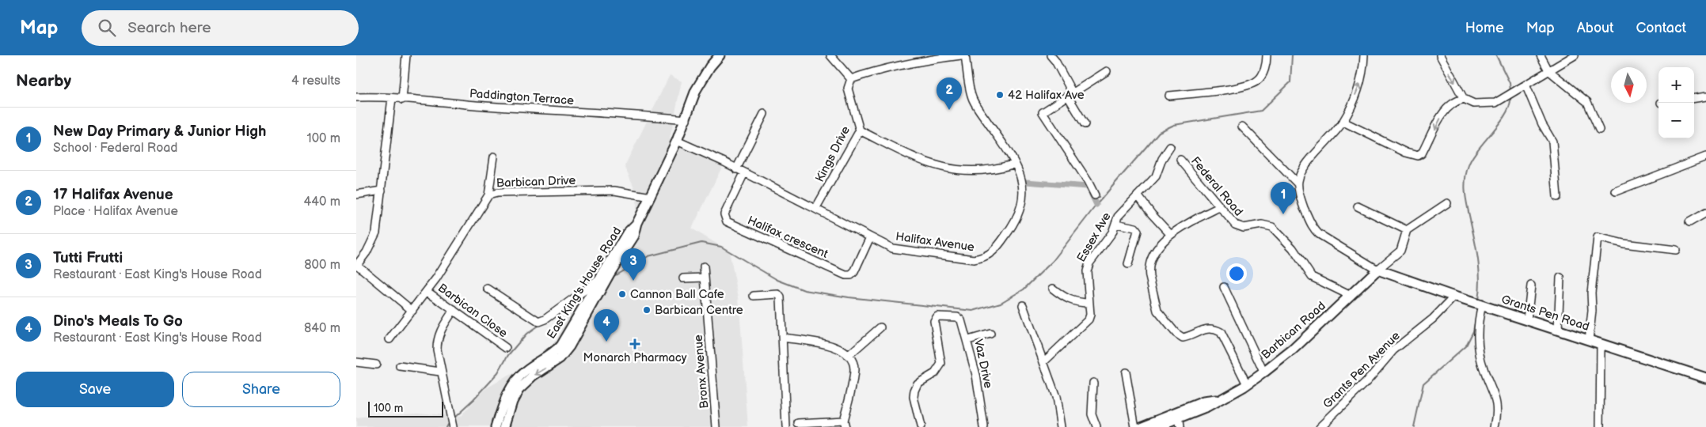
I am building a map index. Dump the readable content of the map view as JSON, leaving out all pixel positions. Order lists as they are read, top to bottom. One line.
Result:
{"streets":{"main road":["East King's House Road","Grants Pen Road","Barbican Road"],"street":["Paddington Terrace","Kings Drive","Barbican Drive","Federal Road","Halifax crescent","Essex Ave","Halifax Avenue","Barbican Close","Vaz Drive","Grants Pen Avenue","Bronx Avenue"]},"crossings":[["Paddington Terrace","East King's House Road"],["Kings Drive","Halifax Avenue"],["Barbican Drive","East King's House Road"],["Barbican Drive","Barbican Close"],["Federal Road","Barbican Road"],["Halifax crescent","Halifax Avenue"],["Halifax Avenue","East King's House Road"],["Grants Pen Road","Barbican Road"],["Grants Pen Road","Grants Pen Avenue"]],"places":{"other":["42 Halifax Ave","Cannon Ball Cafe","Barbican Centre"],"health":["Monarch Pharmacy"]},"scale_bar":"100 m","north":"bottom","page":{"header":"Map","search":"Search here","nav":["Home","Map","About","Contact"],"heading":["Nearby","4 results"],"map_buttons":["+","−"],"pins":["2","1","3","4"],"list":[{"mark":"1","name":"New Day Primary & Junior High","note":"School · Federal Road","value":"100 m"},{"mark":"2","name":"17 Halifax Avenue","note":"Place · Halifax Avenue","value":"440 m"},{"mark":"3","name":"Tutti Frutti","note":"Restaurant · East King's House Road","value":"800 m"},{"mark":"4","name":"Dino's Meals To Go","note":"Restaurant · East King's House Road","value":"840 m"}],"buttons":["Save","Share"],"scale":"100 m"}}
